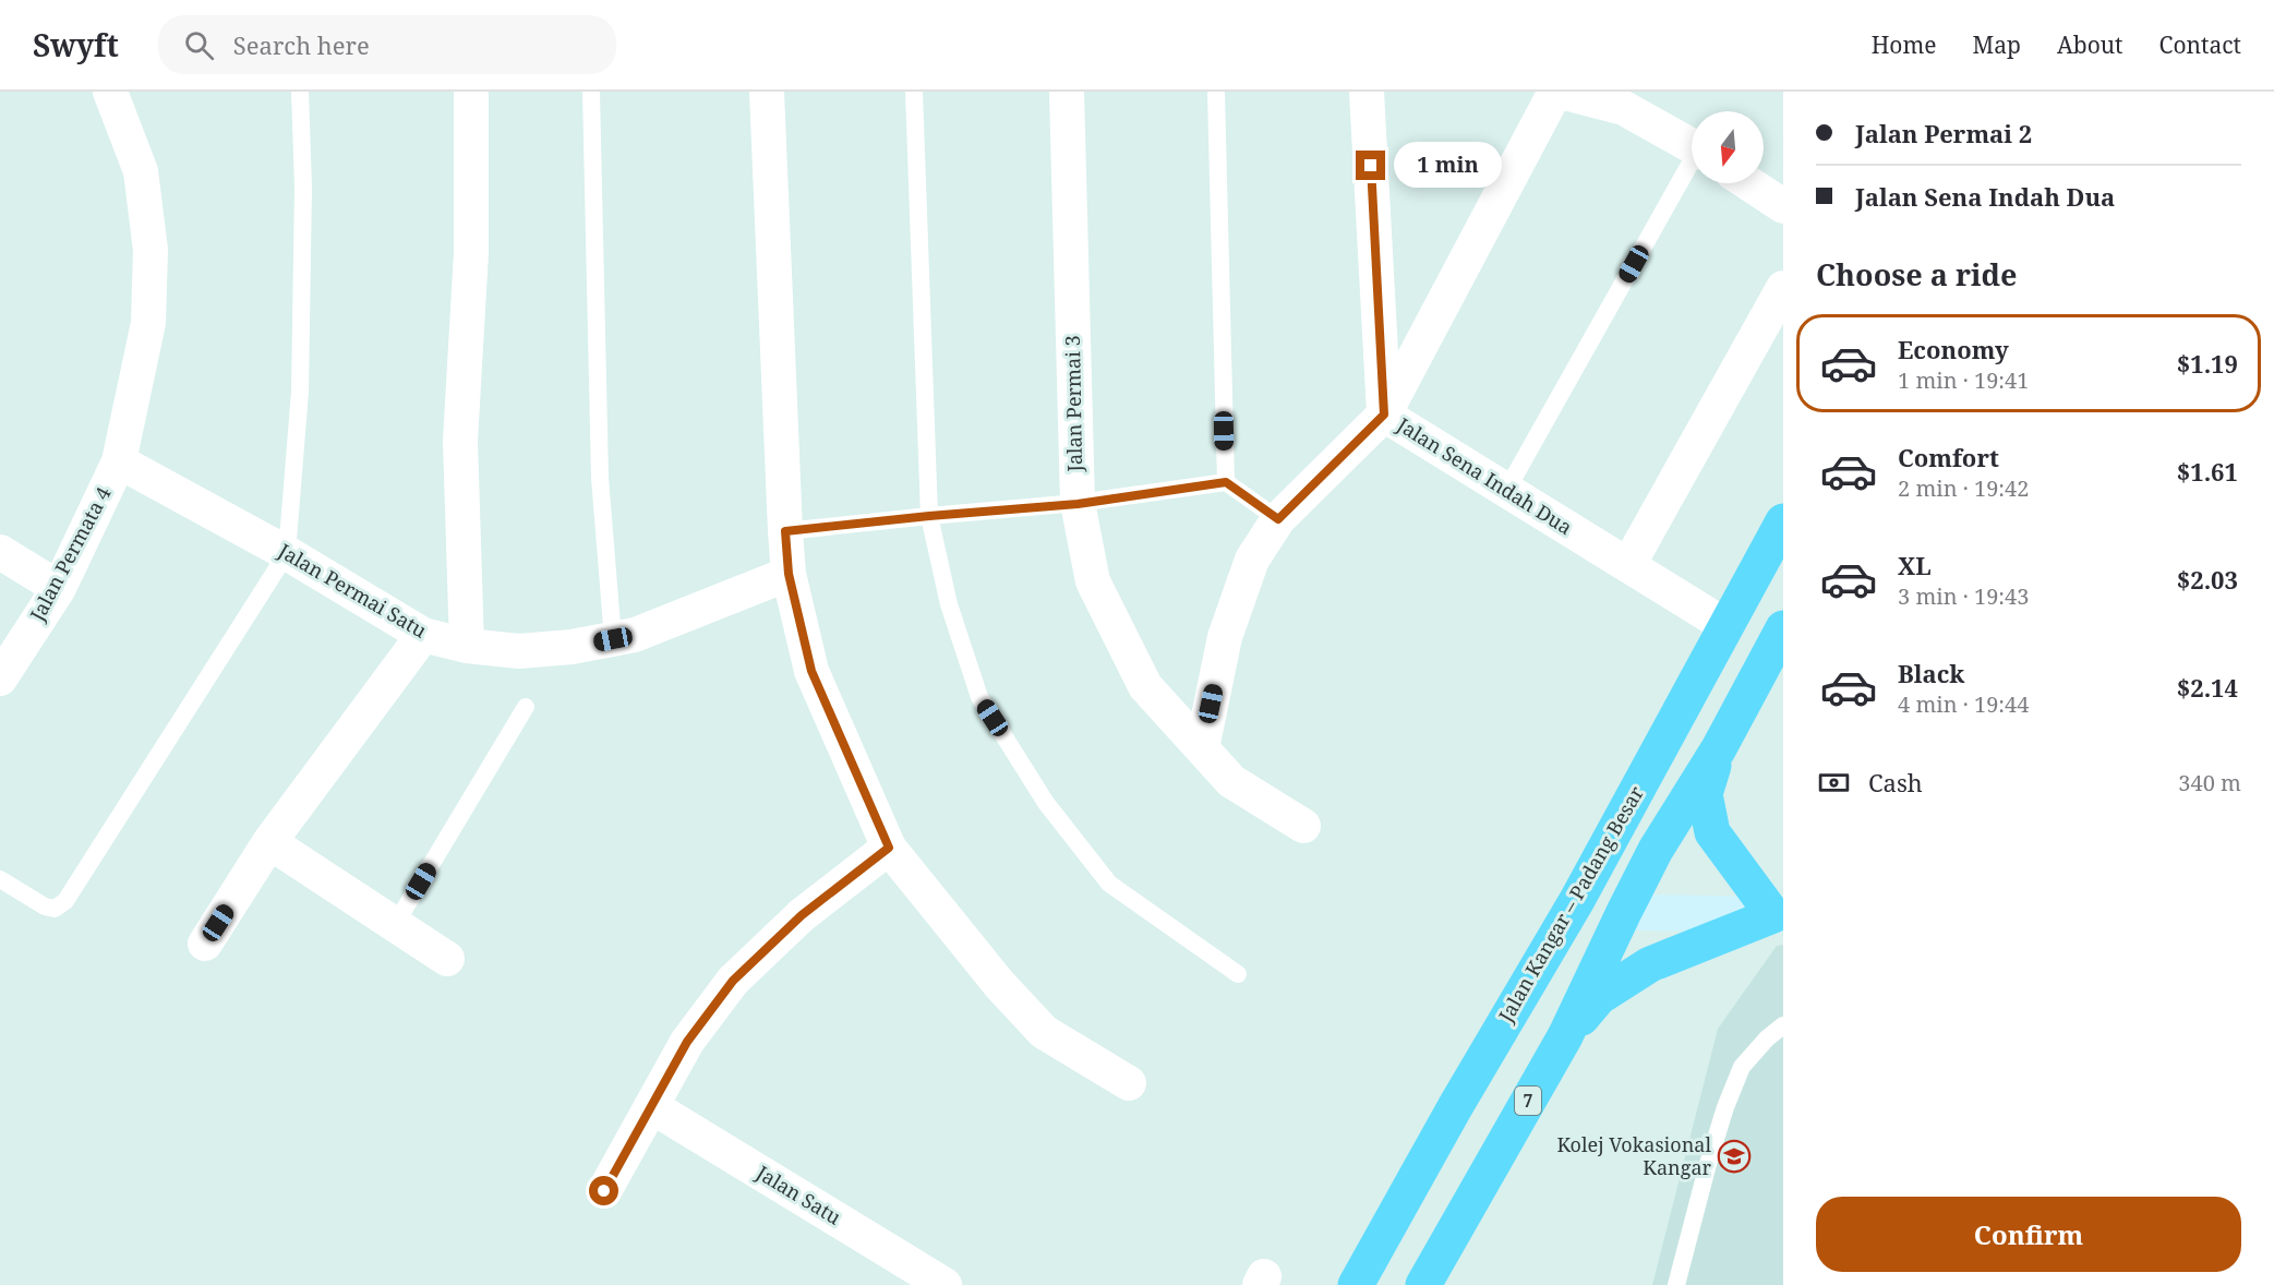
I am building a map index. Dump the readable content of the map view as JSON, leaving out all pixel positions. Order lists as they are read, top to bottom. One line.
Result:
{"streets":{"highway":["Jalan Kangar – Padang Besar","7"],"street":["Jalan Permai 3","Jalan Sena Indah Dua","Jalan Permata 4","Jalan Permai Satu","Jalan Satu"]},"crossings":[["Jalan Sena Indah Dua","Jalan Kangar – Padang Besar"],["Jalan Permata 4","Jalan Permai Satu"]],"places":{"school or university":["Kolej Vokasional Kangar"]},"north":"bottom","page":{"header":"Swyft","search":"Search here","nav":["Home","Map","About","Contact"],"banner":["Jalan Permai 2","Jalan Sena Indah Dua"],"bubble":"1 min","heading":"Choose a ride","list":[{"name":"Economy","note":"1 min · 19:41","value":"$1.19"},{"name":"Comfort","note":"2 min · 19:42","value":"$1.61"},{"name":"XL","note":"3 min · 19:43","value":"$2.03"},{"name":"Black","note":"4 min · 19:44","value":"$2.14"}],"pay":["Cash","340 m"],"buttons":"Confirm"}}
